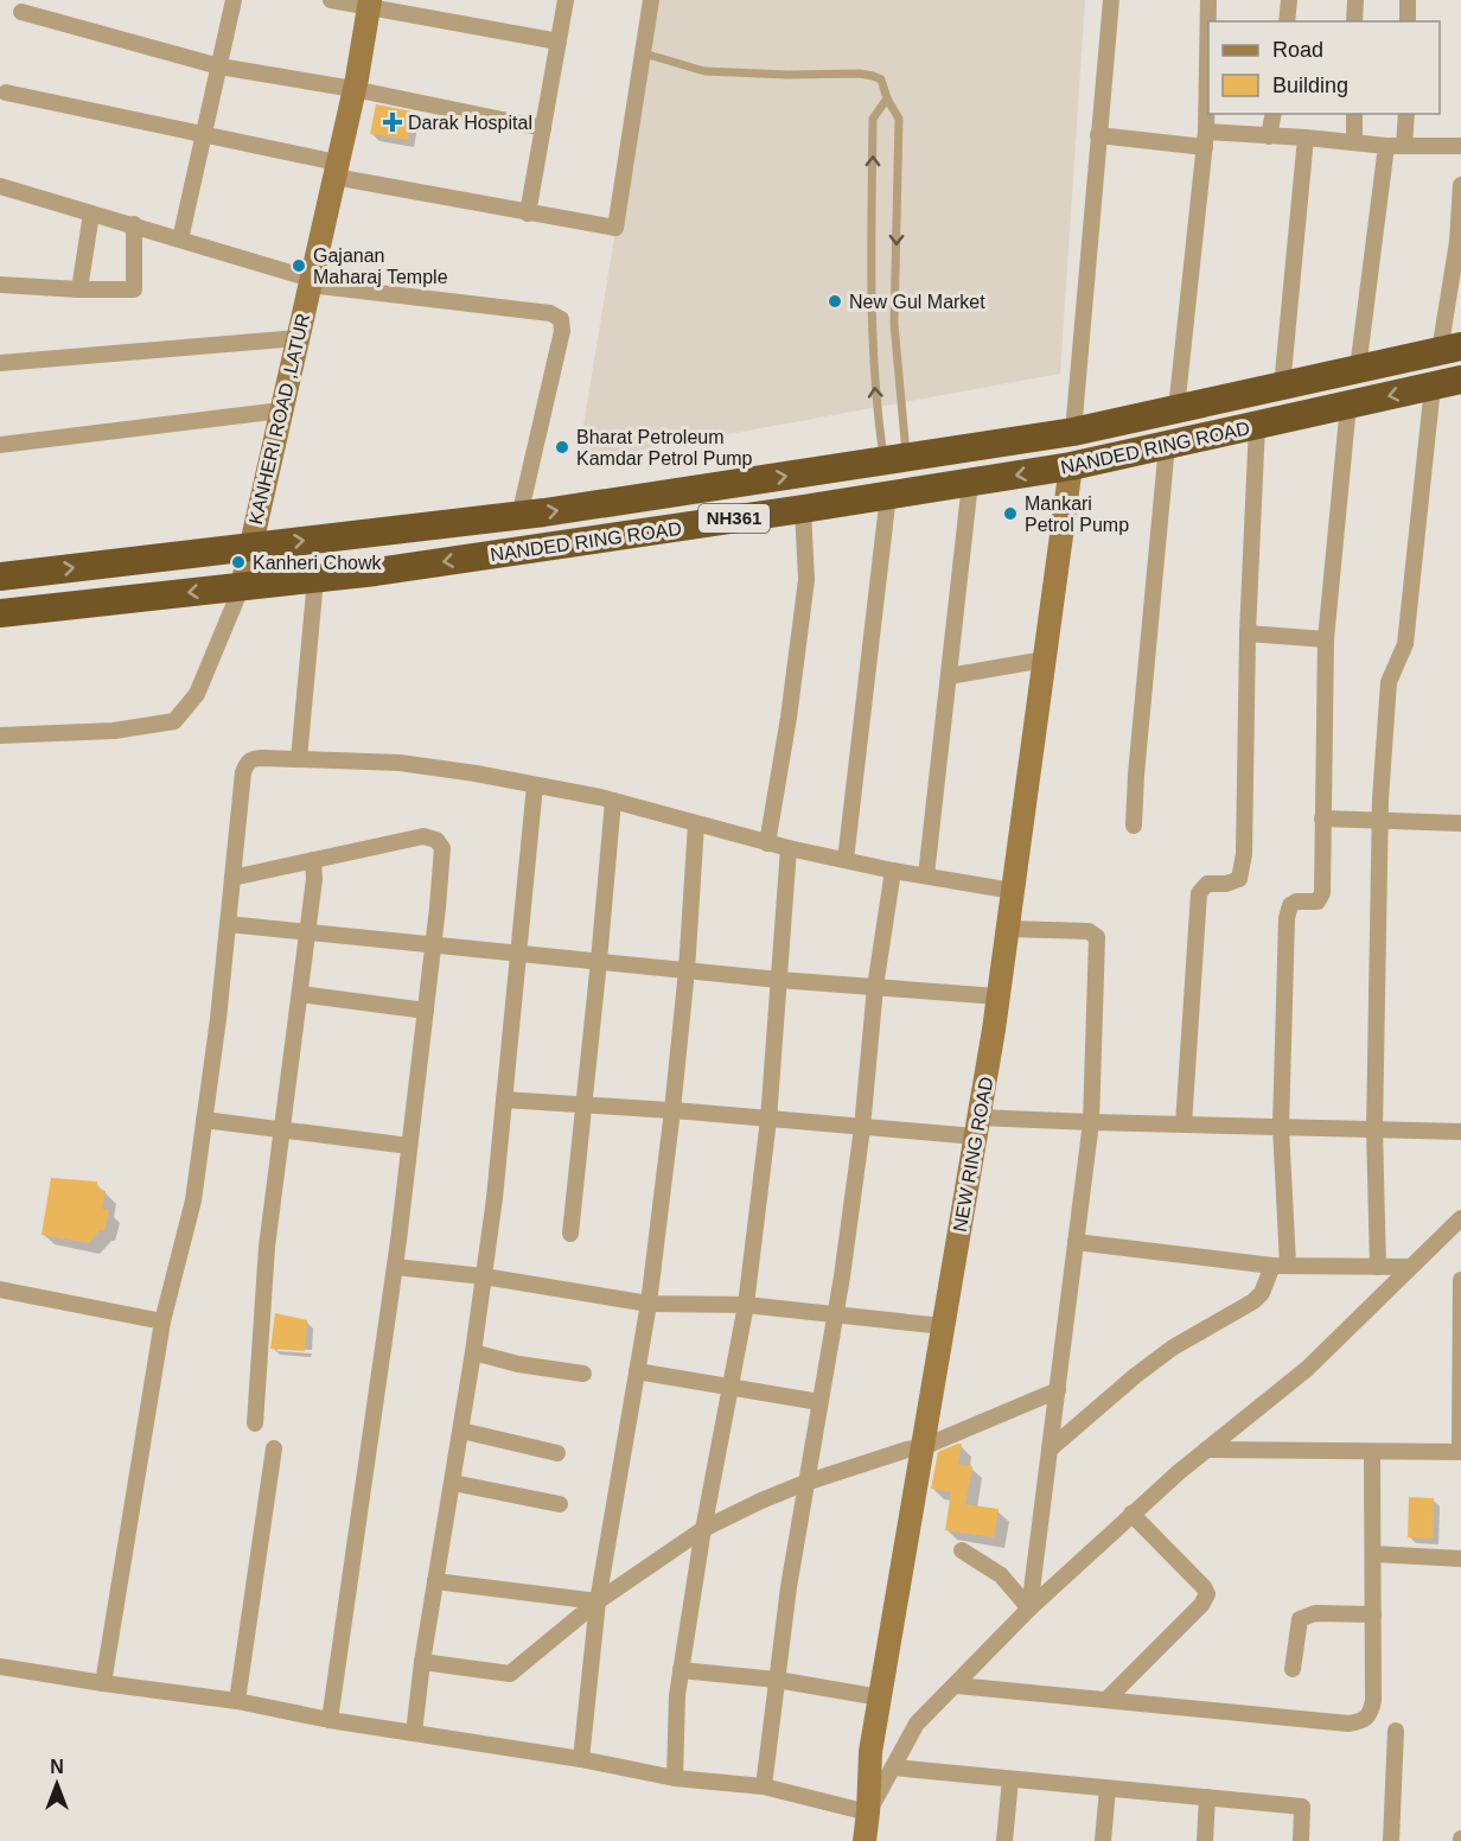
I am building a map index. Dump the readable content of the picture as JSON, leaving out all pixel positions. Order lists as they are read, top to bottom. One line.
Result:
{"streets":{"highway":["NANDED RING ROAD","NH361"],"street":["KANHERI ROAD ,LATUR","NEW RING ROAD"]},"crossings":[["KANHERI ROAD ,LATUR","NANDED RING ROAD"],["KANHERI ROAD ,LATUR","NH361"],["NANDED RING ROAD","NEW RING ROAD"]],"places":{"health":["Darak Hospital"],"other":["Gajanan Maharaj Temple","New Gul Market","Bharat Petroleum Kamdar Petrol Pump","Mankari Petrol Pump","Kanheri Chowk"]},"legend":["Road","Building"],"north":"top"}
